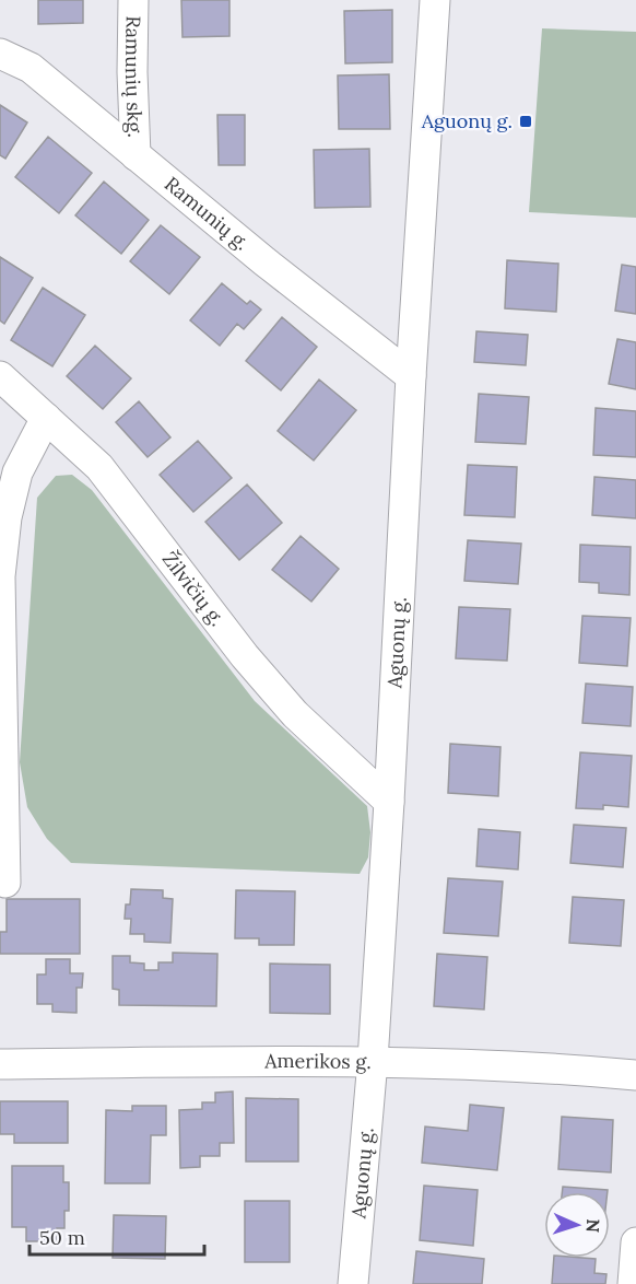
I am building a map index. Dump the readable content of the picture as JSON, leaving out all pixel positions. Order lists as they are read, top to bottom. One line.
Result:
{"streets":{"street":["Ramunių skg.","Ramunių g.","Žilvičių g.","Aguonų g.","Amerikos g."]},"crossings":[["Ramunių skg.","Ramunių g."],["Ramunių g.","Aguonų g."],["Žilvičių g.","Aguonų g."],["Aguonų g.","Amerikos g."]],"places":{"transit":["Aguonų g."]},"scale_bar":"50 m","north":"right"}
